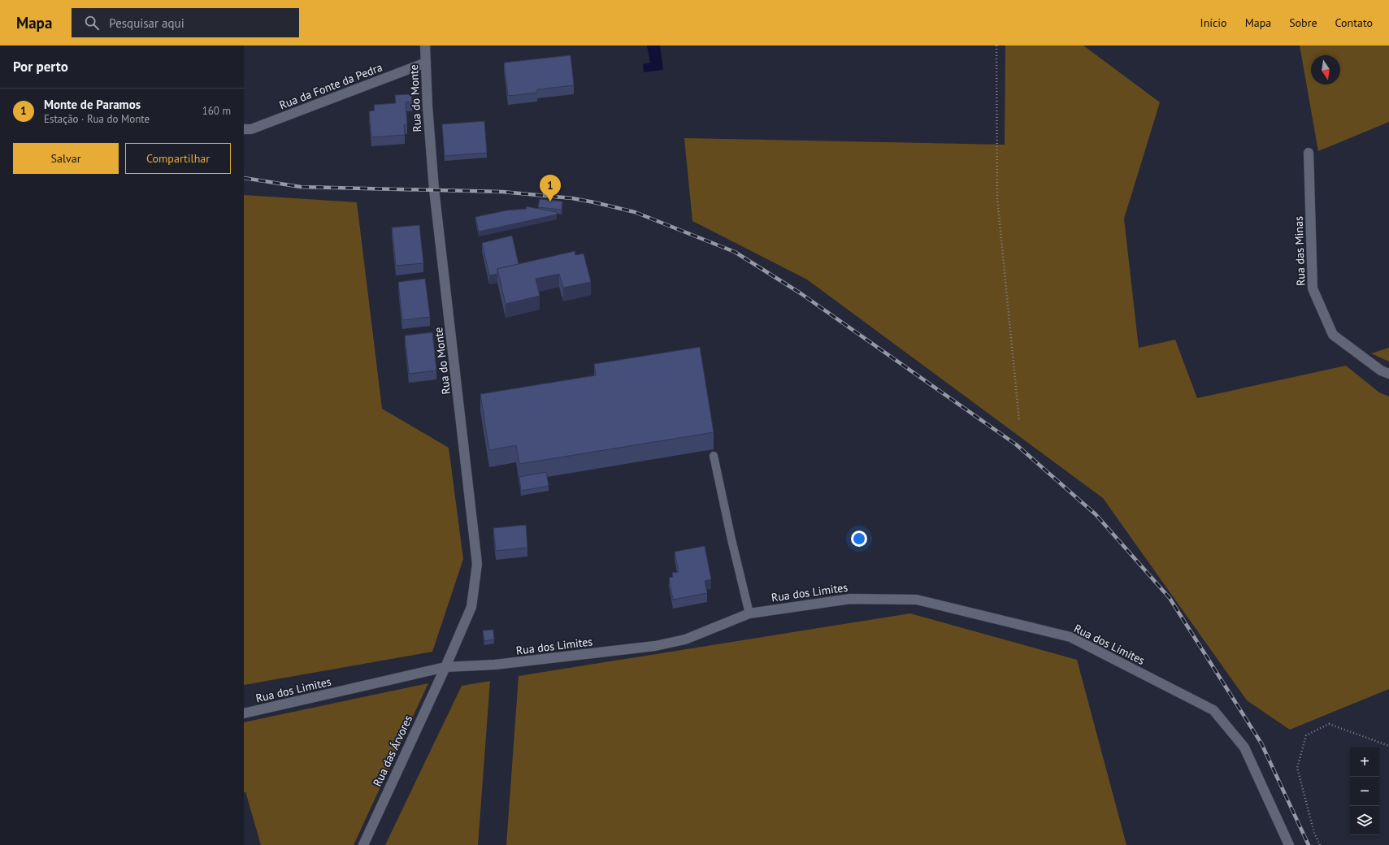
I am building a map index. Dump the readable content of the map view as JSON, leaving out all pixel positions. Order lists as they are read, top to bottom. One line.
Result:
{"streets":{"street":["Rua da Fonte da Pedra","Rua do Monte","Rua das Minas","Rua dos Limites","Rua das Árvores"]},"crossings":[["Rua da Fonte da Pedra","Rua do Monte"],["Rua do Monte","Rua dos Limites"],["Rua do Monte","Rua das Árvores"],["Rua dos Limites","Rua das Árvores"]],"north":"bottom","page":{"header":"Mapa","search":"Pesquisar aqui","nav":["Início","Mapa","Sobre","Contato"],"heading":"Por perto","list":[{"mark":"1","name":"Monte de Paramos","note":"Estação · Rua do Monte","value":"160 m"}],"buttons":["Salvar","Compartilhar"],"pins":"1","map_buttons":["+","−"]}}
